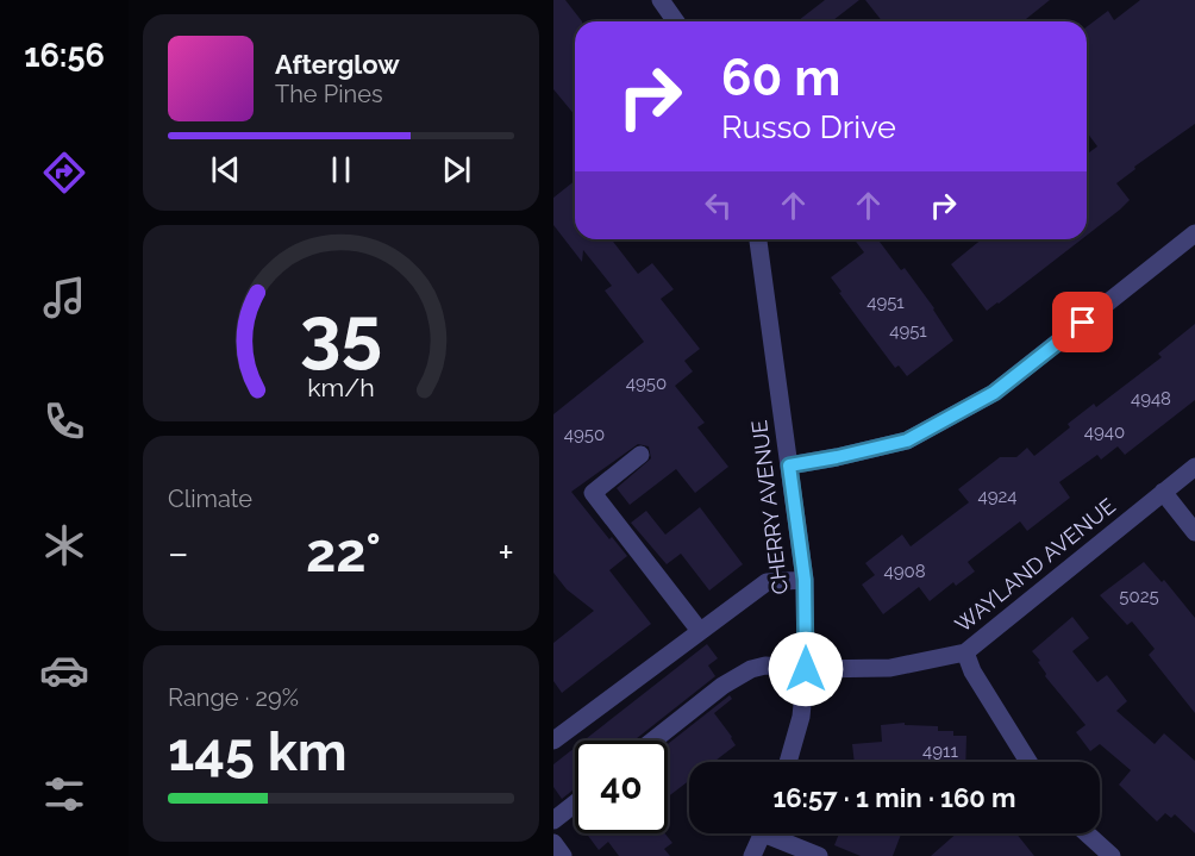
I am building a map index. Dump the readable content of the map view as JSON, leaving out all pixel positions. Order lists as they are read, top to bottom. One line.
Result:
{"streets":{"street":["CHERRY AVENUE","WAYLAND AVENUE"]},"crossings":[["CHERRY AVENUE","WAYLAND AVENUE"]],"house_numbers":["4951","4951","4950","4948","4940","4950","4924","4908","5025","4911"],"page":{"tabs":"16:56","turn":["60 m","Russo Drive"],"song":["Afterglow","The Pines"],"tile":["Climate",["Range · 29%","145 km"]],"heat":["−","22°","+"],"limit":"40","trip":"16:57 · 1 min · 160 m","gauge":["35","km/h"]}}
